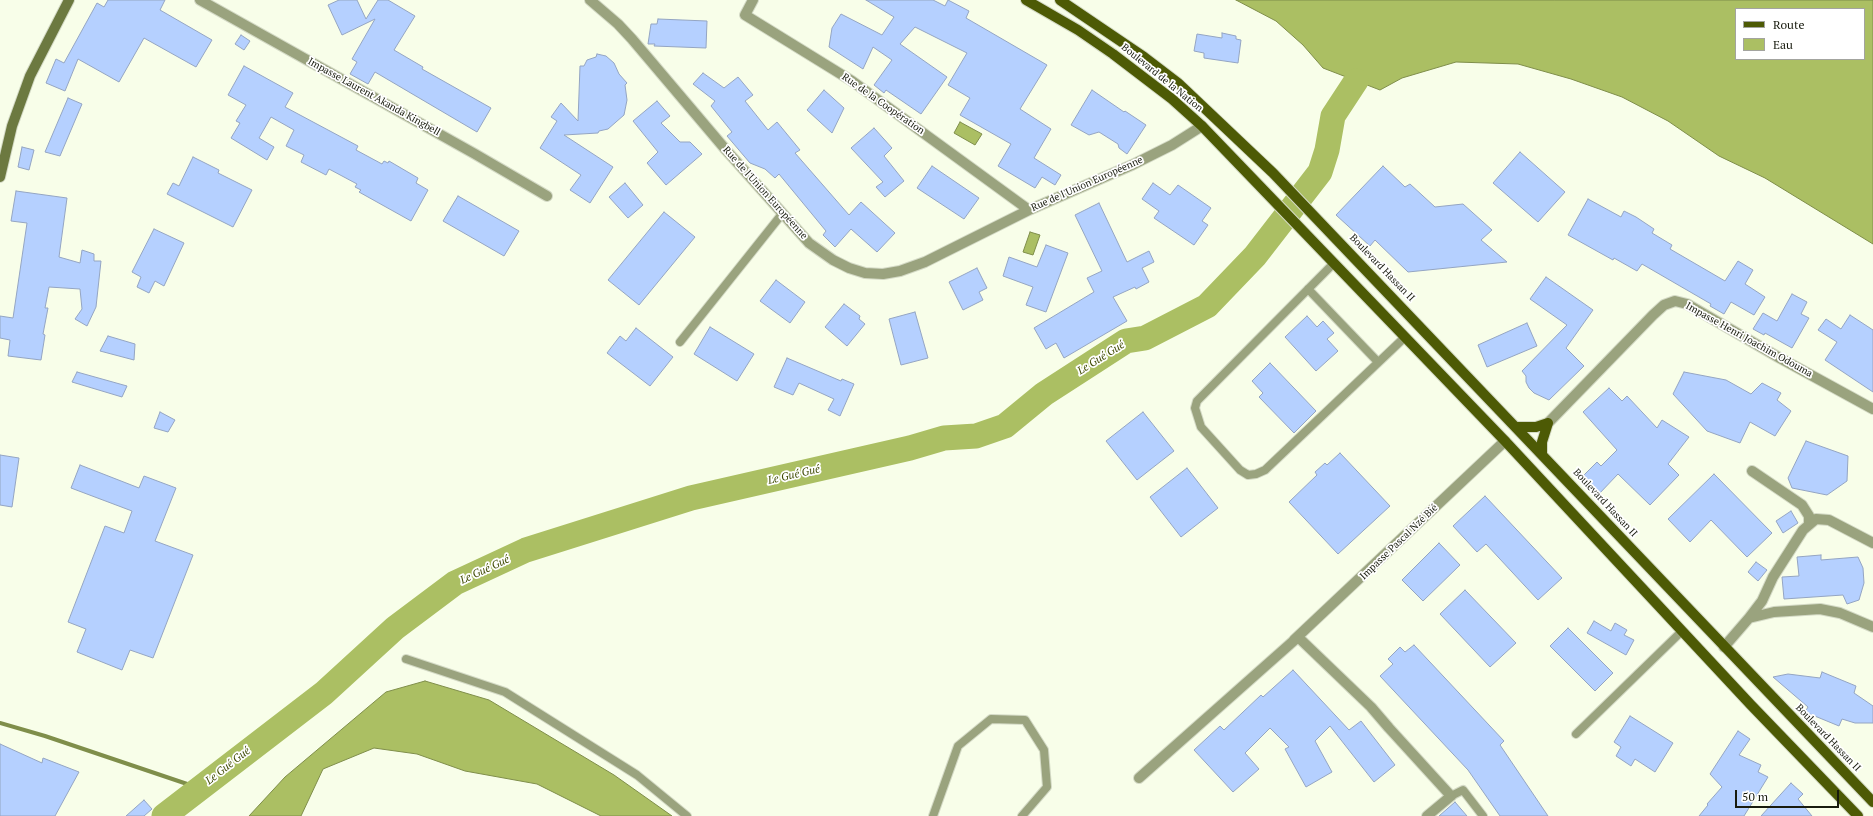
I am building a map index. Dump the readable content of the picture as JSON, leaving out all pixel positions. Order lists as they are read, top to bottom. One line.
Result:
{"streets":{"main road":["Boulevard de la Nation","Boulevard Hassan II"],"street":["Impasse Laurent Akanda Kingbell","Rue de la Coopération","Rue de l'Union Européenne","Impasse Henri Joachim Odouma","Impasse Pascal Nzé Bié"]},"crossings":[["Boulevard de la Nation","Rue de l'Union Européenne"],["Boulevard de la Nation","Boulevard Hassan II"],["Rue de la Coopération","Rue de l'Union Européenne"]],"water":["Le Gué Gué"],"legend":["Route","Eau"],"scale_bar":"50 m"}
